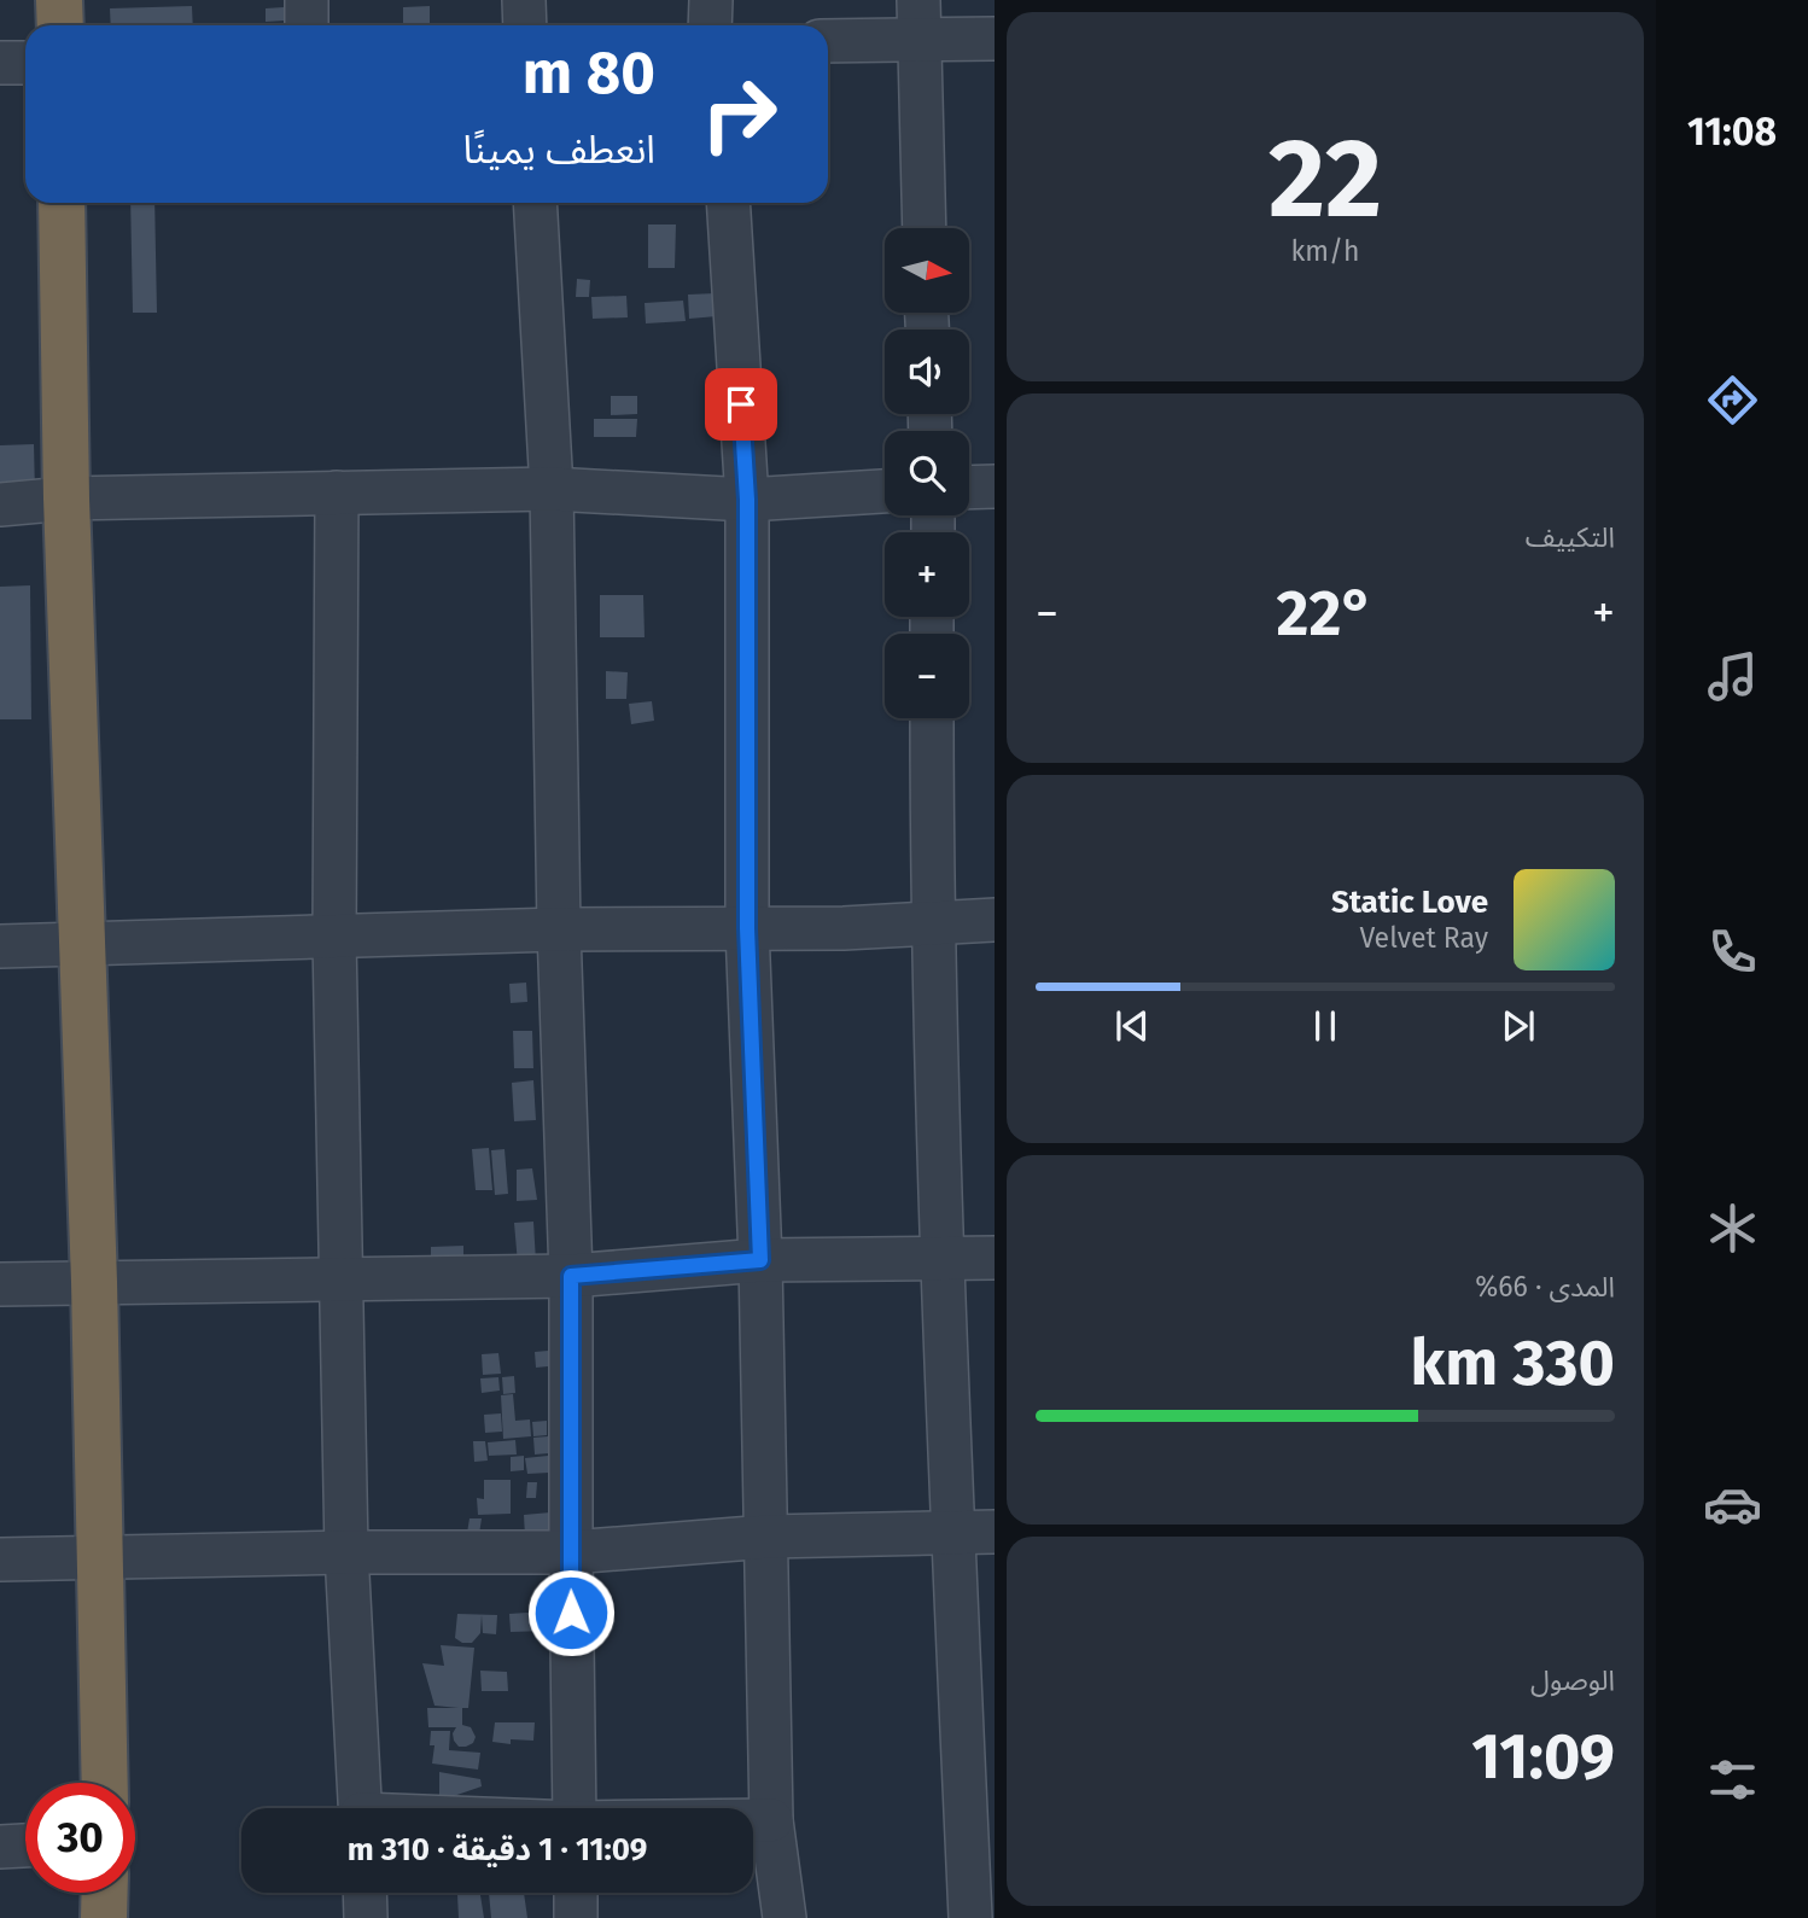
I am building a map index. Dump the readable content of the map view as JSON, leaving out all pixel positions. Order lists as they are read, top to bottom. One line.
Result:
{"north":"right","page":{"tabs":"11:08","tile":[["22","km/h"],"التكييف",["المدى · 66%","330 km"],["الوصول","11:09"]],"turn":["80 m","انعطف يمينًا"],"map_buttons":["+","−"],"heat":["−","22°","+"],"song":["Static Love","Velvet Ray"],"limit":"30","trip":"11:09 · 1 دقيقة · 310 m"}}
